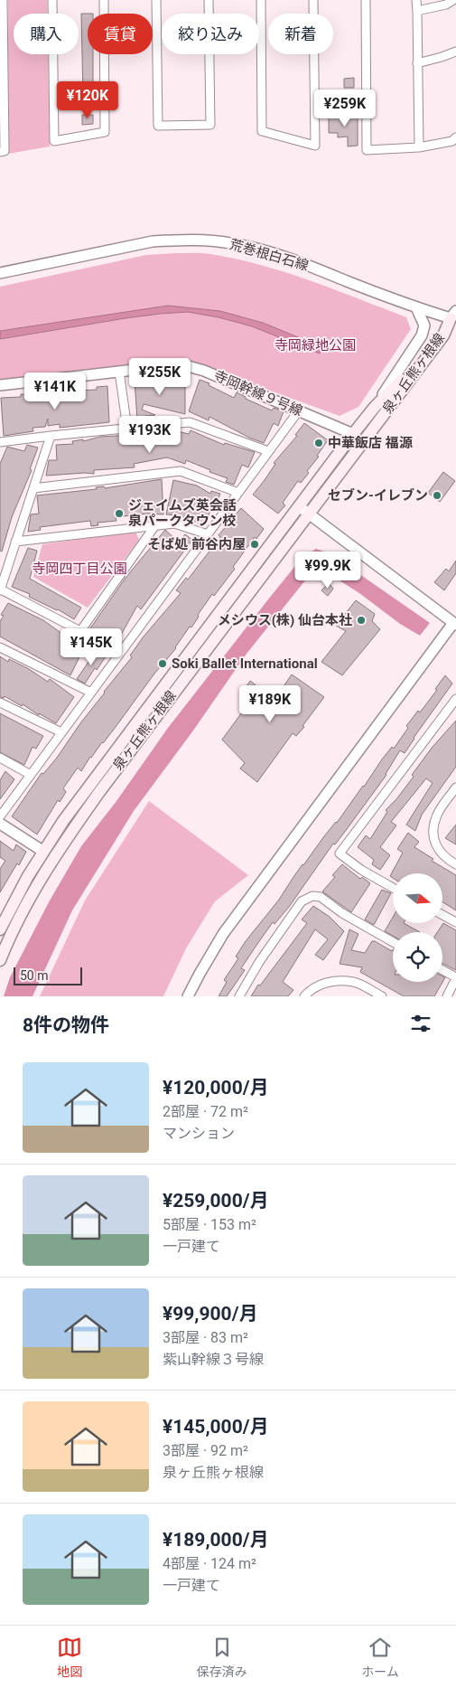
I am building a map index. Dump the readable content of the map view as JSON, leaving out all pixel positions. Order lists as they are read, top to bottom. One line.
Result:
{"streets":{"main road":["泉ヶ丘熊ヶ根線"],"street":["荒巻根白石線","寺岡幹線９号線"]},"crossings":[["荒巻根白石線","泉ヶ丘熊ヶ根線"],["泉ヶ丘熊ヶ根線","寺岡幹線９号線"]],"parks":["寺岡緑地公園","寺岡四丁目公園"],"places":["中華飯店 福源","セブン-イレブン","ジェイムズ英会話 泉パークタウン校","そば処 前谷内屋","メシウス(株) 仙台本社","Soki Ballet International"],"scale_bar":"50 m","north":"right","page":{"chip":["購入","賃貸","絞り込み","新着"],"price":["¥120K","¥259K","¥255K","¥141K","¥193K","¥99.9K","¥145K","¥189K"],"scale":"50 m","heading":"8件の物件","list":[{"name":"¥120,000/月","note":"2部屋 · 72 m² · マンション"},{"name":"¥259,000/月","note":"5部屋 · 153 m² · 一戸建て"},{"name":"¥99,900/月","note":"3部屋 · 83 m² · 紫山幹線３号線"},{"name":"¥145,000/月","note":"3部屋 · 92 m² · 泉ヶ丘熊ヶ根線"},{"name":"¥189,000/月","note":"4部屋 · 124 m² · 一戸建て"}],"tabs":["地図","保存済み","ホーム"]}}
